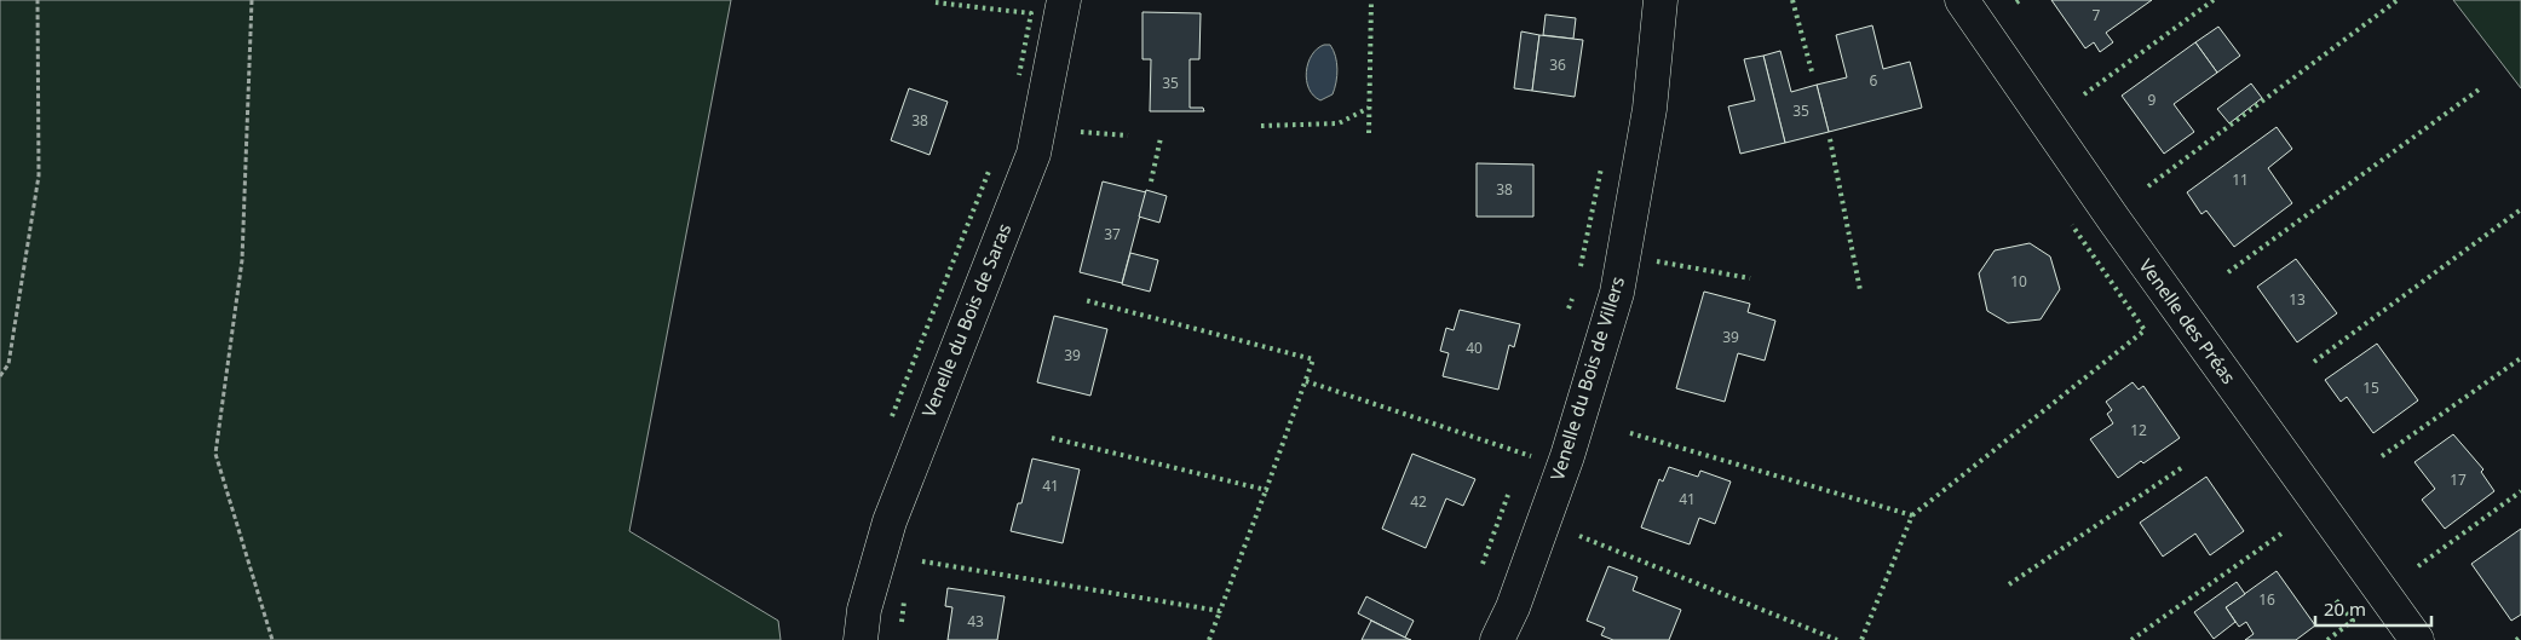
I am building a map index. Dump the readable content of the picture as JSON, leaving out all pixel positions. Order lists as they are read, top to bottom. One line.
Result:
{"streets":{"street":["Venelle du Bois de Saras","Venelle des Préas","Venelle du Bois de Villers"]},"house_numbers":["7","36","6","35","9","35","38","11","38","37","10","13","39","40","39","15","12","17","41","41","42","16","43"],"scale_bar":"20 m"}
